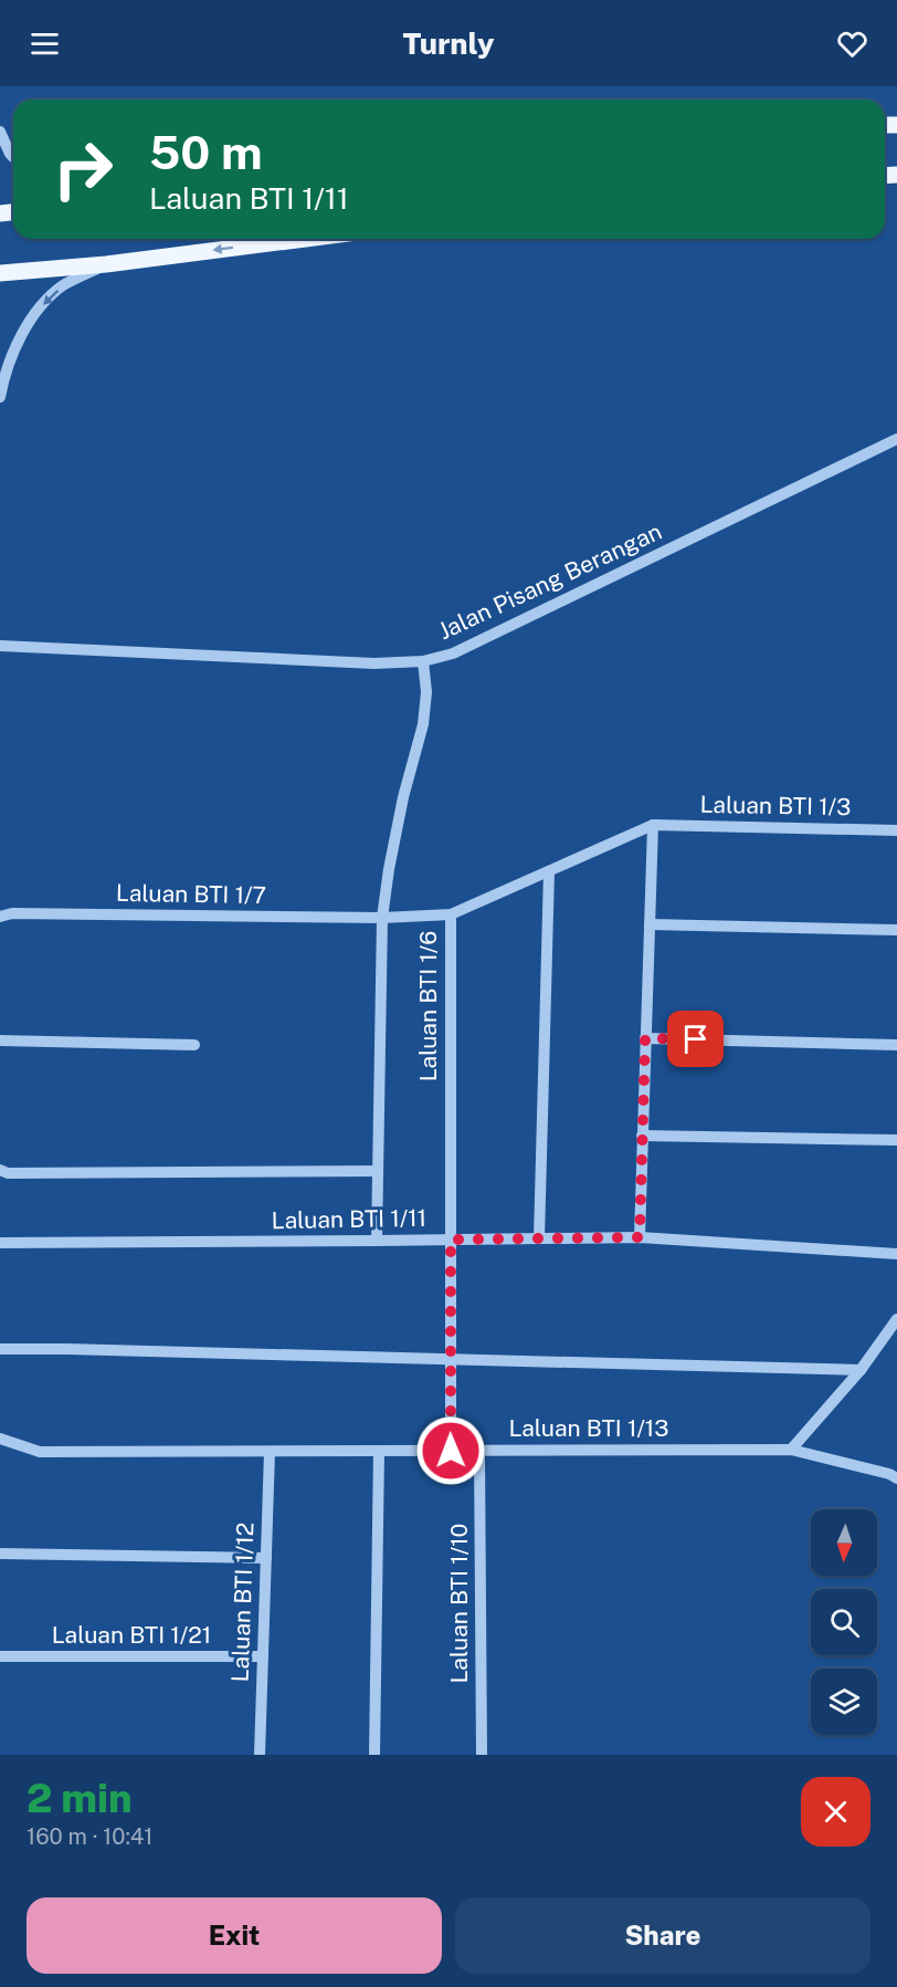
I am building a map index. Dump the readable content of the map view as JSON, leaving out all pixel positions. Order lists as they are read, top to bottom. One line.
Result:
{"streets":{"street":["Jalan Pisang Berangan","Laluan BTI 1/3","Laluan BTI 1/7","Laluan BTI 1/6","Laluan BTI 1/11","Laluan BTI 1/13","Laluan BTI 1/12","Laluan BTI 1/10","Laluan BTI 1/21"]},"crossings":[["Laluan BTI 1/3","Laluan BTI 1/6"],["Laluan BTI 1/7","Laluan BTI 1/6"],["Laluan BTI 1/6","Laluan BTI 1/11"],["Laluan BTI 1/6","Laluan BTI 1/13"],["Laluan BTI 1/13","Laluan BTI 1/12"],["Laluan BTI 1/13","Laluan BTI 1/10"],["Laluan BTI 1/12","Laluan BTI 1/21"]],"north":"bottom","page":{"header":"Turnly","turn":["50 m","Laluan BTI 1/11"],"heading":["2 min","160 m · 10:41"],"buttons":["Exit","Share"]}}
